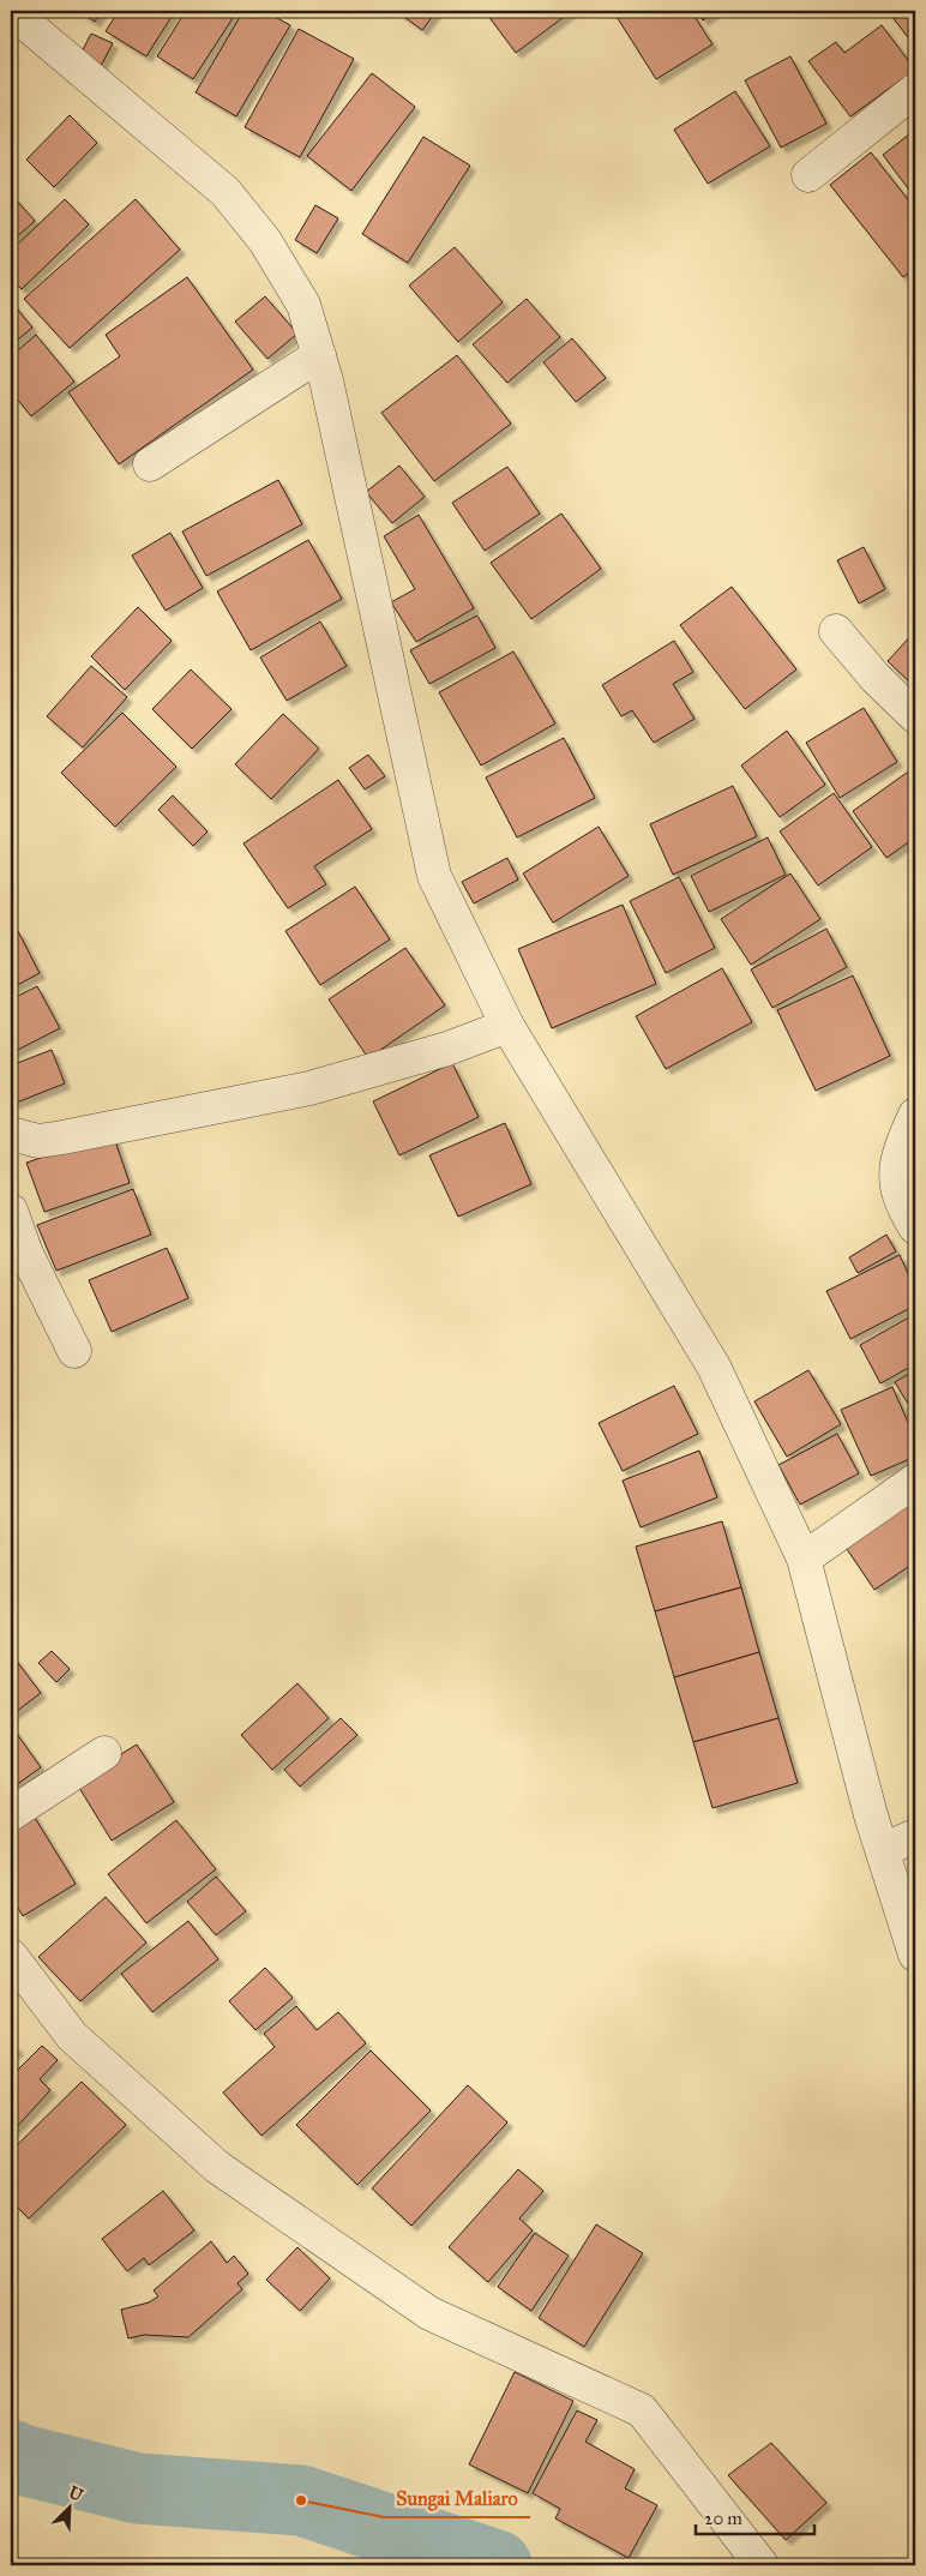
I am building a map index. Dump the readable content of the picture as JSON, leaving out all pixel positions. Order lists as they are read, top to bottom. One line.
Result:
{"places":["Sungai Maliaro"],"scale_bar":"20 m","north":"top right"}
